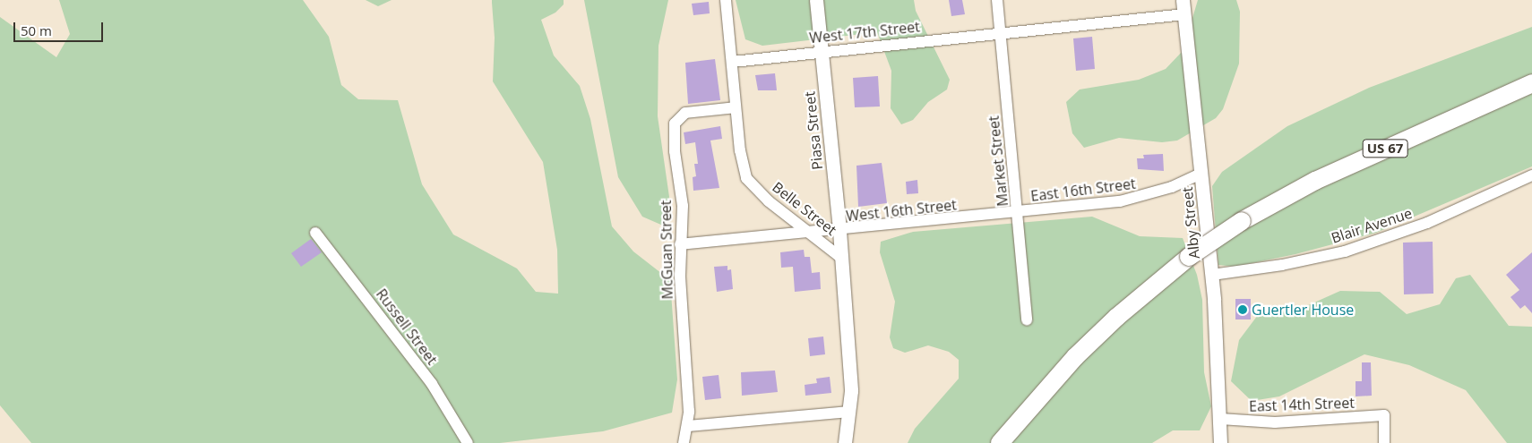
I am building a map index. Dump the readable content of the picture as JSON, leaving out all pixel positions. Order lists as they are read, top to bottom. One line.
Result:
{"streets":{"highway":["US 67"],"street":["West 17th Street","Piasa Street","Market Street","East 16th Street","Belle Street","West 16th Street","Alby Street","Blair Avenue","McGuan Street","Russell Street","East 14th Street"]},"crossings":[["West 17th Street","Piasa Street"],["West 17th Street","Market Street"],["West 17th Street","Belle Street"],["West 17th Street","Alby Street"],["Piasa Street","Belle Street"],["Piasa Street","West 16th Street"],["Market Street","East 16th Street"],["Market Street","West 16th Street"],["East 16th Street","West 16th Street"],["East 16th Street","Alby Street"],["Belle Street","West 16th Street"],["Belle Street","McGuan Street"],["West 16th Street","McGuan Street"],["Alby Street","Blair Avenue"],["Alby Street","East 14th Street"]],"places":["Guertler House"],"scale_bar":"50 m"}
